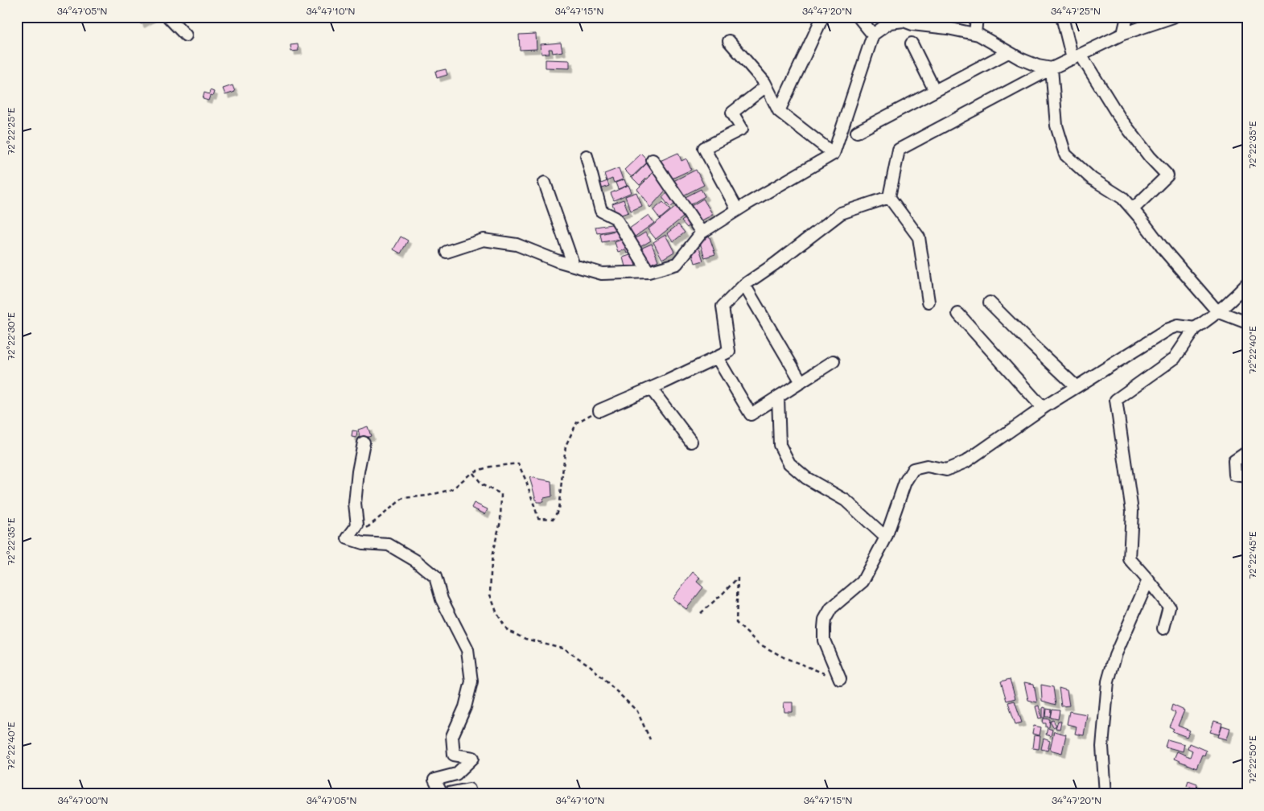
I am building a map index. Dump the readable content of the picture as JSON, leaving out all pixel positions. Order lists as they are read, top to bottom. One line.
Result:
{"coordinates":["34°47'05\"N","34°47'10\"N","34°47'15\"N","34°47'20\"N","34°47'25\"N","72°22'25\"E","72°22'35\"E","72°22'30\"E","72°22'40\"E","72°22'45\"E","72°22'50\"E","34°47'00\"N"]}
